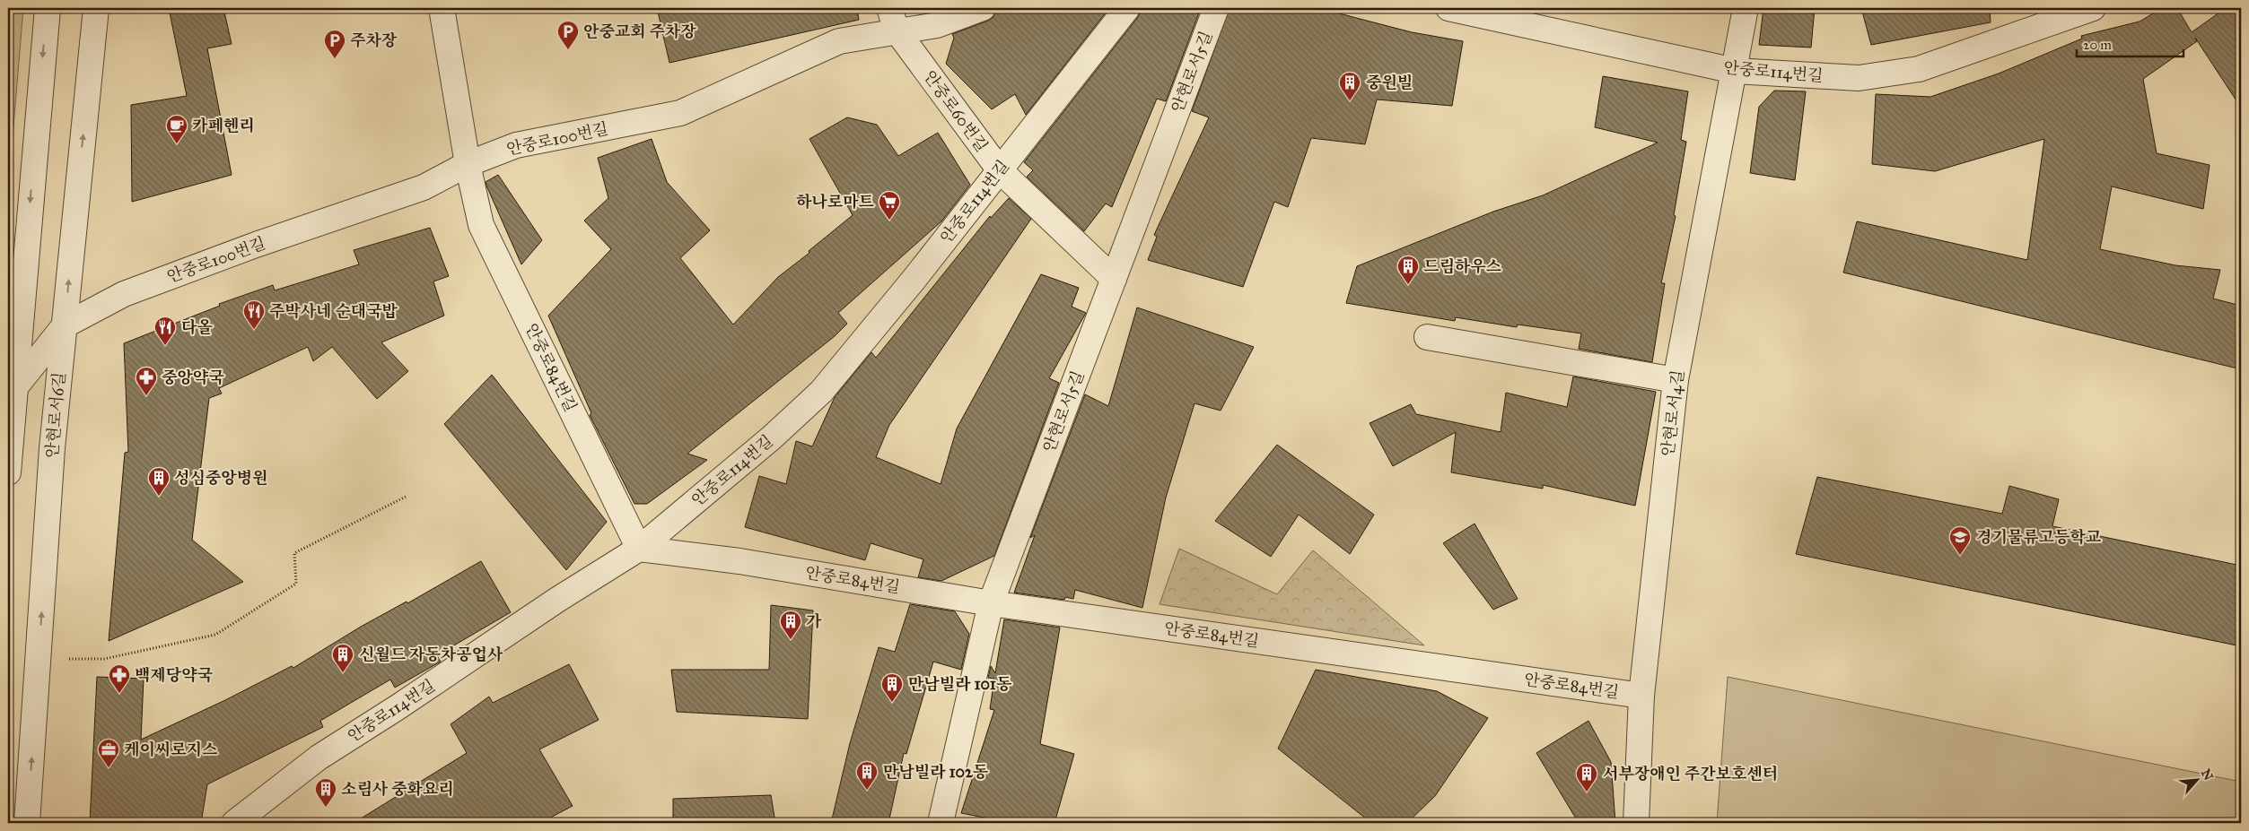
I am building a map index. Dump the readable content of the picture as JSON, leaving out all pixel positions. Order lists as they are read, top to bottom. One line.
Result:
{"streets":{"street":["안현로서5길","안중로114번길","안중로60번길","안중로100번길","안중로84번길","안현로서4길","안현로서6길"]},"crossings":[["안현로서5길","안중로60번길"],["안현로서5길","안중로84번길"],["안중로114번길","안중로60번길"],["안중로114번길","안중로84번길"],["안중로114번길","안현로서4길"],["안중로60번길","안중로100번길"],["안중로100번길","안중로84번길"],["안중로100번길","안현로서6길"],["안중로84번길","안현로서4길"]],"places":{"parking":["안중교회 주차장","주차장"],"building":["중원빌","드림하우스","성심중앙병원","가","신월드 자동차공업사","만남빌라 101동","만남빌라 102동","서부장애인 주간보호센터","소림사 중화요리"],"cafe":["카페헨리"],"supermarket":["하나로마트"],"restaurant":["주박사네 순대국밥","다올"],"pharmacy":["중앙약국","백제당약국"],"school or university":["경기물류고등학교"],"office":["케이씨로지스"]},"scale_bar":"20 m","north":"top right"}
